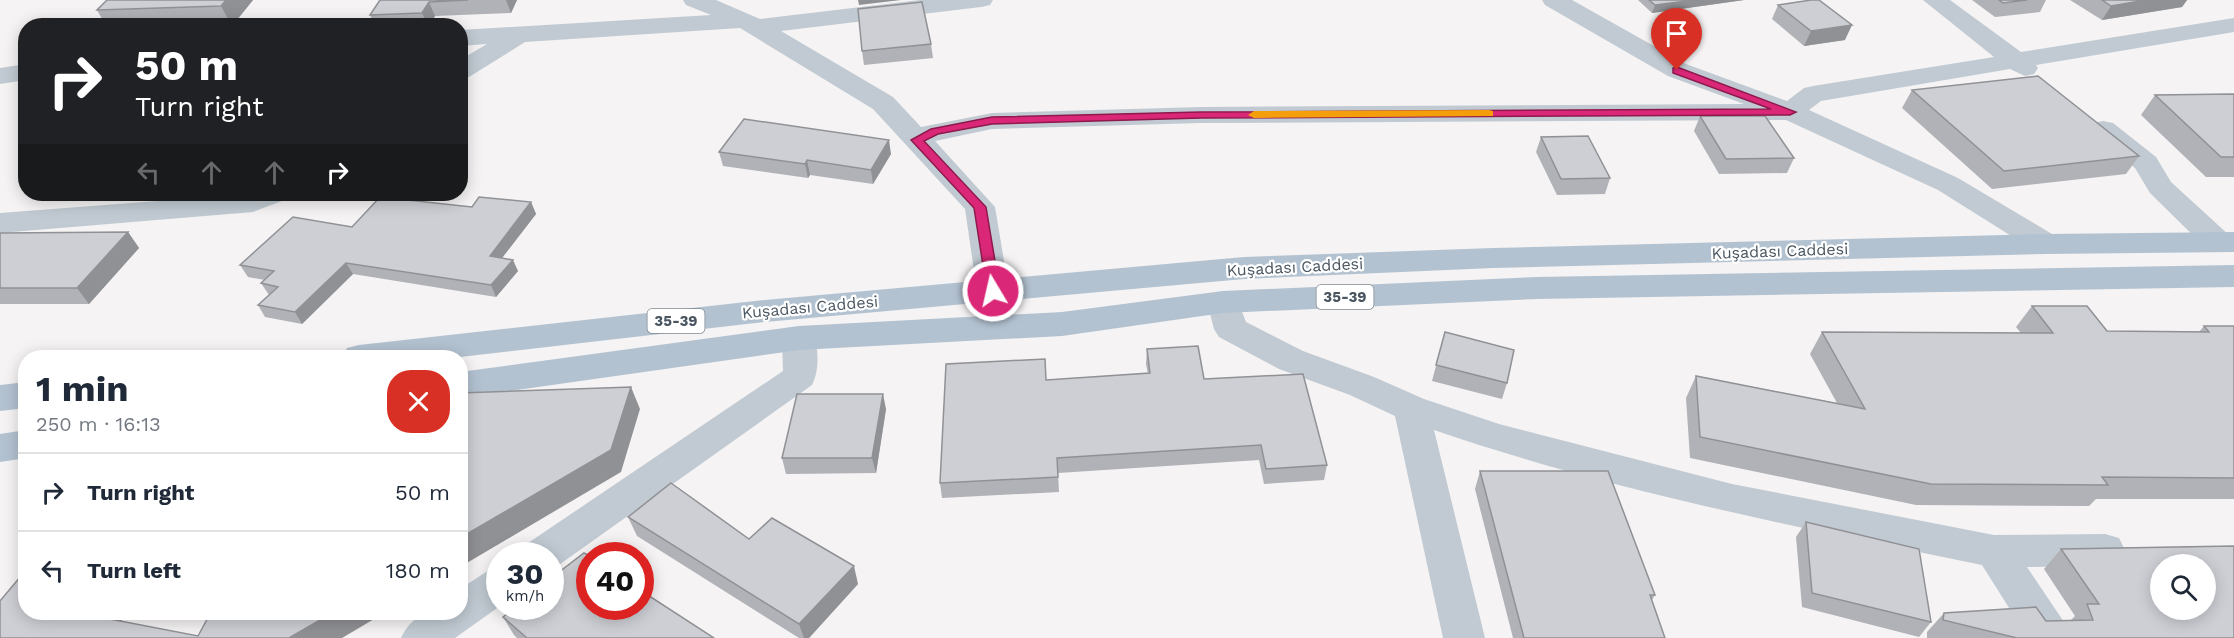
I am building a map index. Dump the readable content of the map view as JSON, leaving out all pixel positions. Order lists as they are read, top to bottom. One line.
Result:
{"streets":{"main road":["Kuşadası Caddesi","35-39"]},"page":{"turn":["50 m","Turn right"],"heading":["1 min","250 m · 16:13"],"list":[{"name":"Turn right","value":"50 m"},{"name":"Turn left","value":"180 m"}],"speed":"30 km/h","limit":"40"}}
